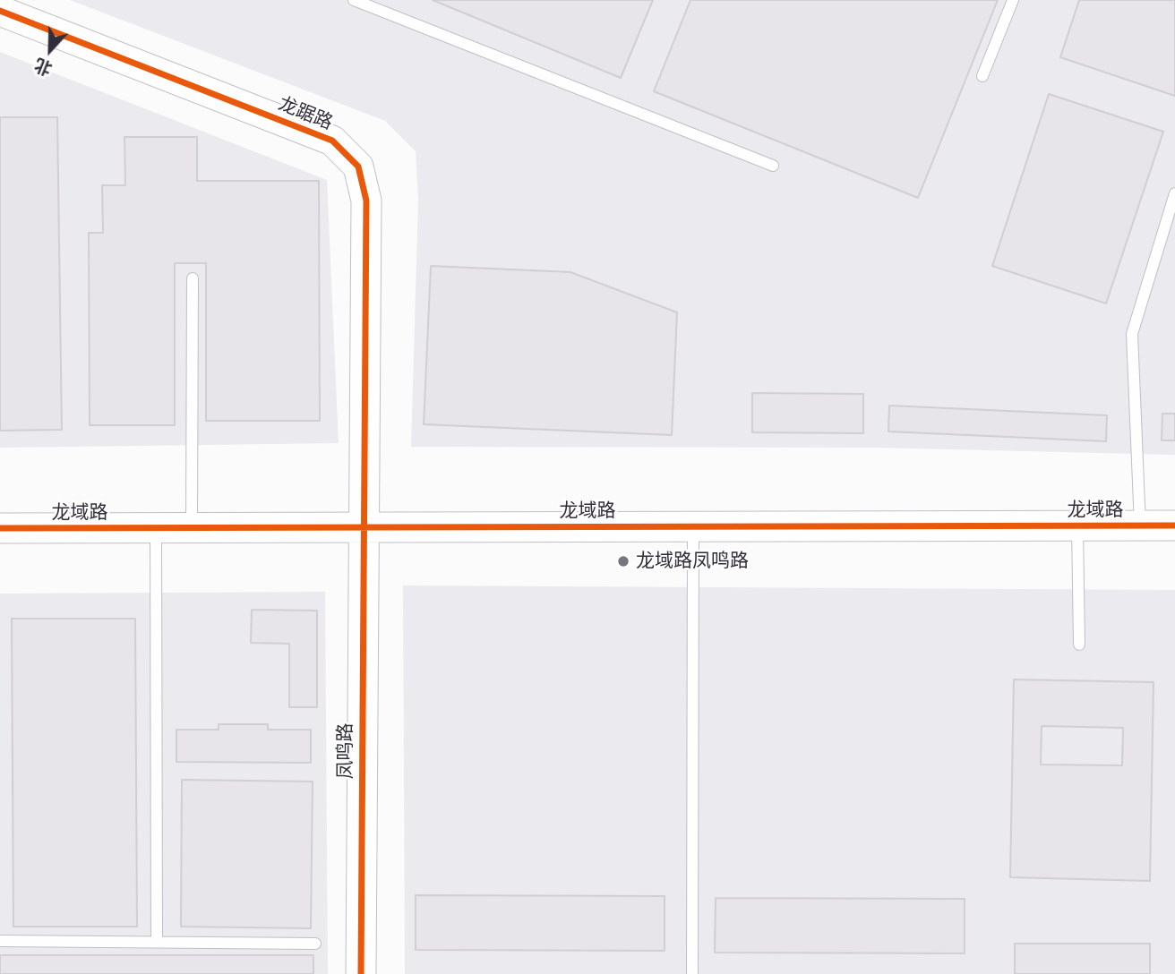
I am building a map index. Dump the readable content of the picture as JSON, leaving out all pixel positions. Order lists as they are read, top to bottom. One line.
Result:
{"streets":{"street":["龙踞路","龙域路","凤鸣路"]},"crossings":[["龙踞路","龙域路"],["龙踞路","凤鸣路"],["龙域路","凤鸣路"]],"places":["龙域路凤鸣路"],"north":"bottom"}
